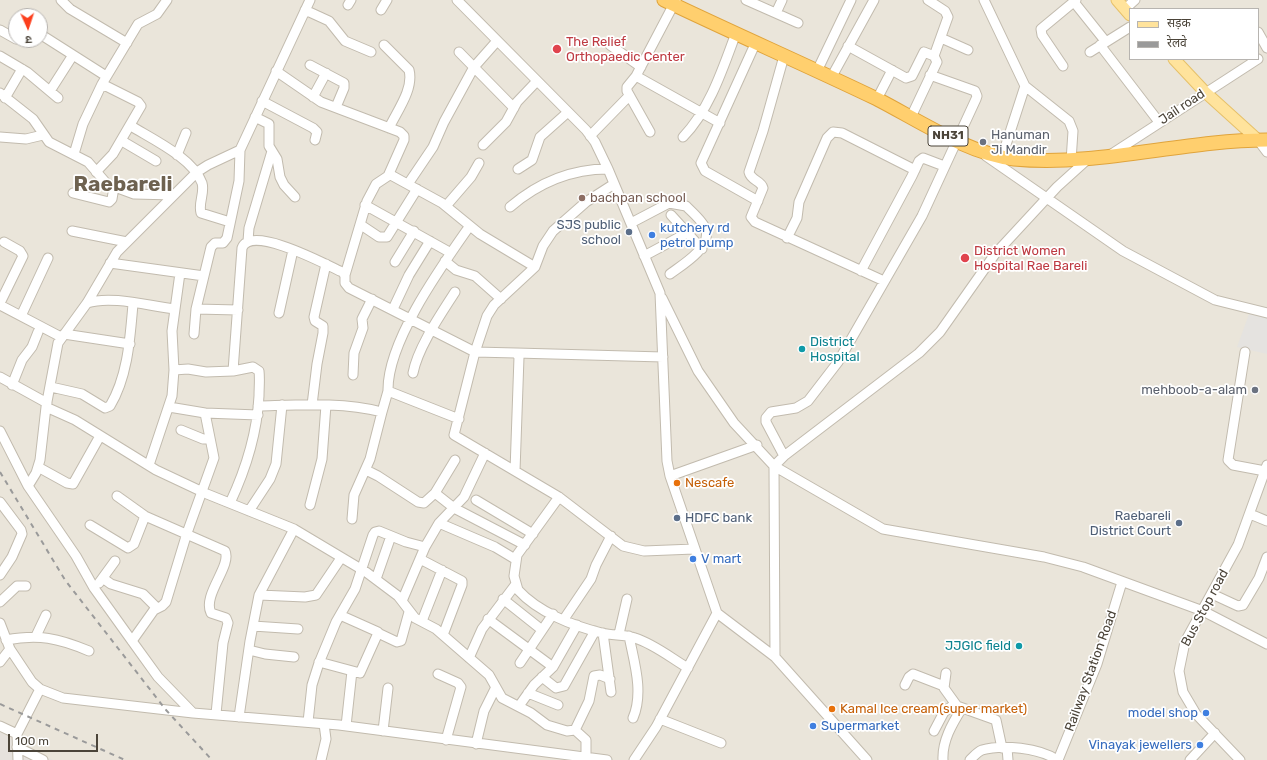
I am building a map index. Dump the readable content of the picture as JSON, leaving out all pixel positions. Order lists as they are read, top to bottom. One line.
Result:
{"streets":{"highway":["NH31"],"street":["Jail road","Bus Stop road","Railway Station Road"]},"crossings":[["Jail road","NH31"]],"districts":["Raebareli"],"places":["The Relief Orthopaedic Center","Hanuman Ji Mandir","bachpan school","SJS public school","kutchery rd petrol pump","District Women Hospital Rae Bareli","District Hospital","mehboob-a-alam","Nescafe","HDFC bank","Raebareli District Court","V mart","JJGIC field","Kamal Ice cream(super market)","model shop","Supermarket","Vinayak jewellers"],"legend":["सड़क","रेलवे"],"scale_bar":"100 m","north":"bottom"}
